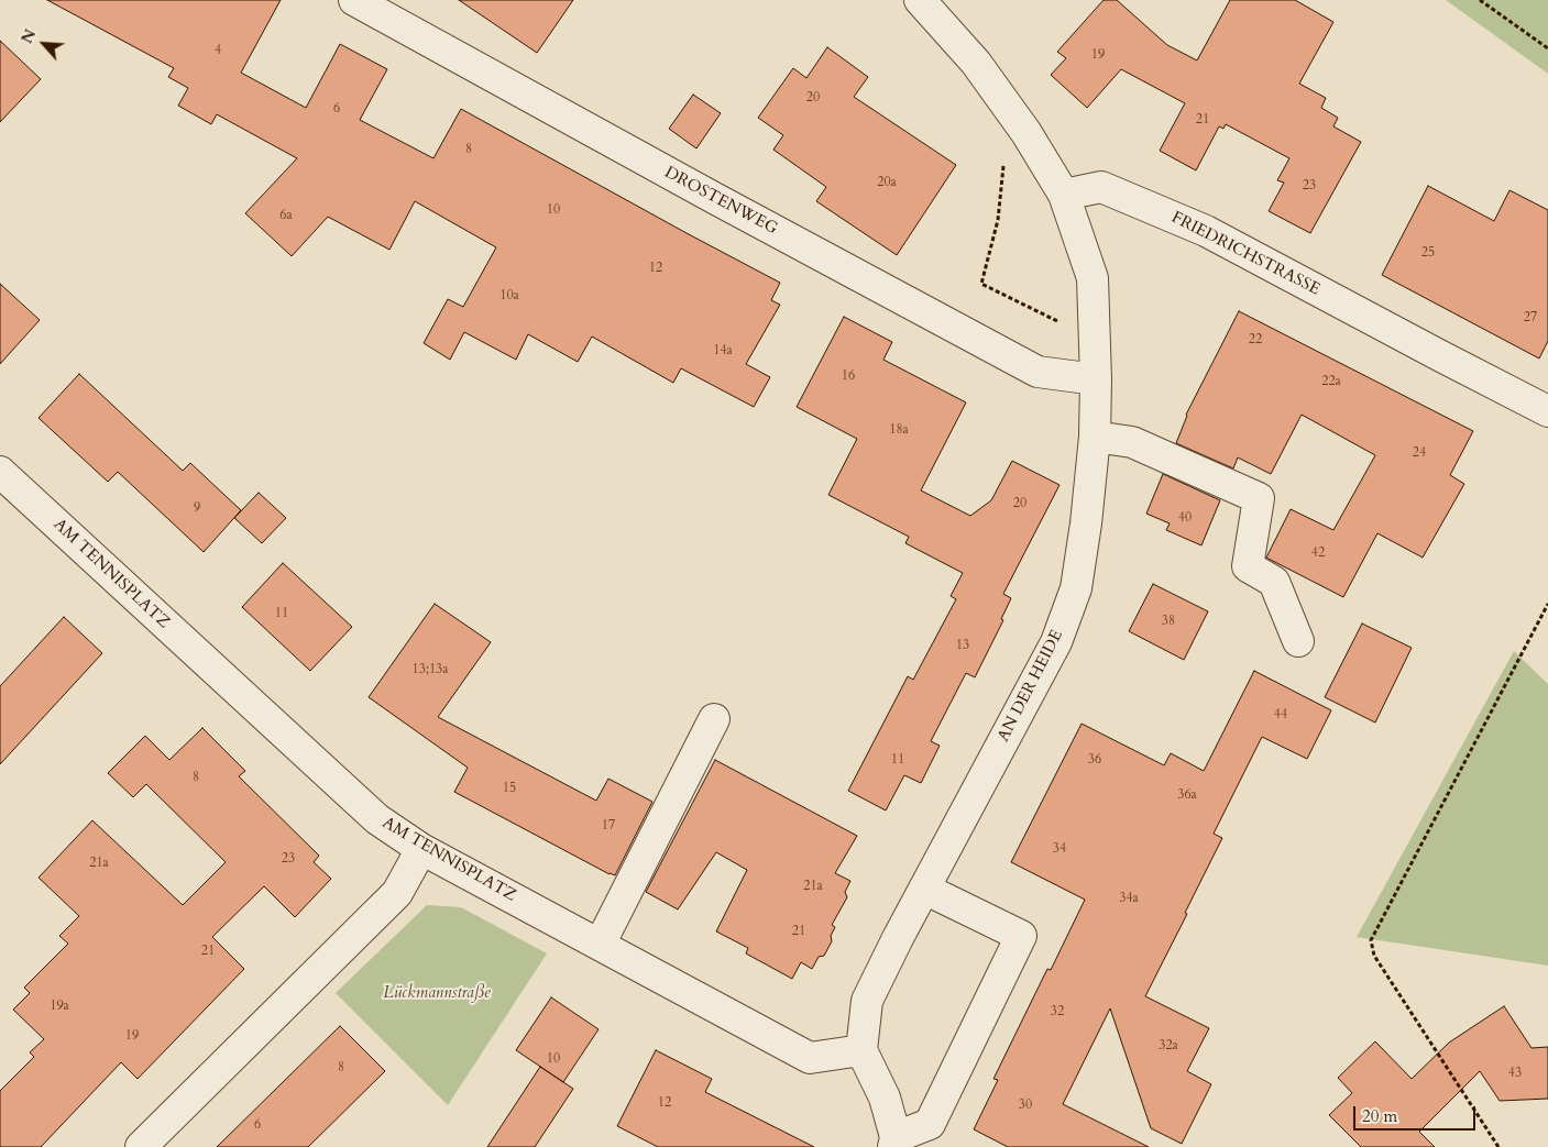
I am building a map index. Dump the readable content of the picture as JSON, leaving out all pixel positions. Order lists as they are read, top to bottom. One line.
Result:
{"streets":{"street":["DROSTENWEG","FRIEDRICHSTRASSE","AM TENNISPLATZ","AN DER HEIDE"]},"crossings":[["DROSTENWEG","AN DER HEIDE"],["FRIEDRICHSTRASSE","AN DER HEIDE"],["AM TENNISPLATZ","AN DER HEIDE"]],"parks":["Lückmannstraße"],"house_numbers":["4","19","20","6","21","8","20a","23","10","6a","25","12","10a","27","22","14a","16","22a","18a","24","20","9","40","42","11","38","13","13;13a","44","11","36","8","15","36a","17","34","23","21a","21a","34a","21","21","19a","32","19","32a","10","8","43","12","30","6"],"scale_bar":"20 m","north":"top left"}
